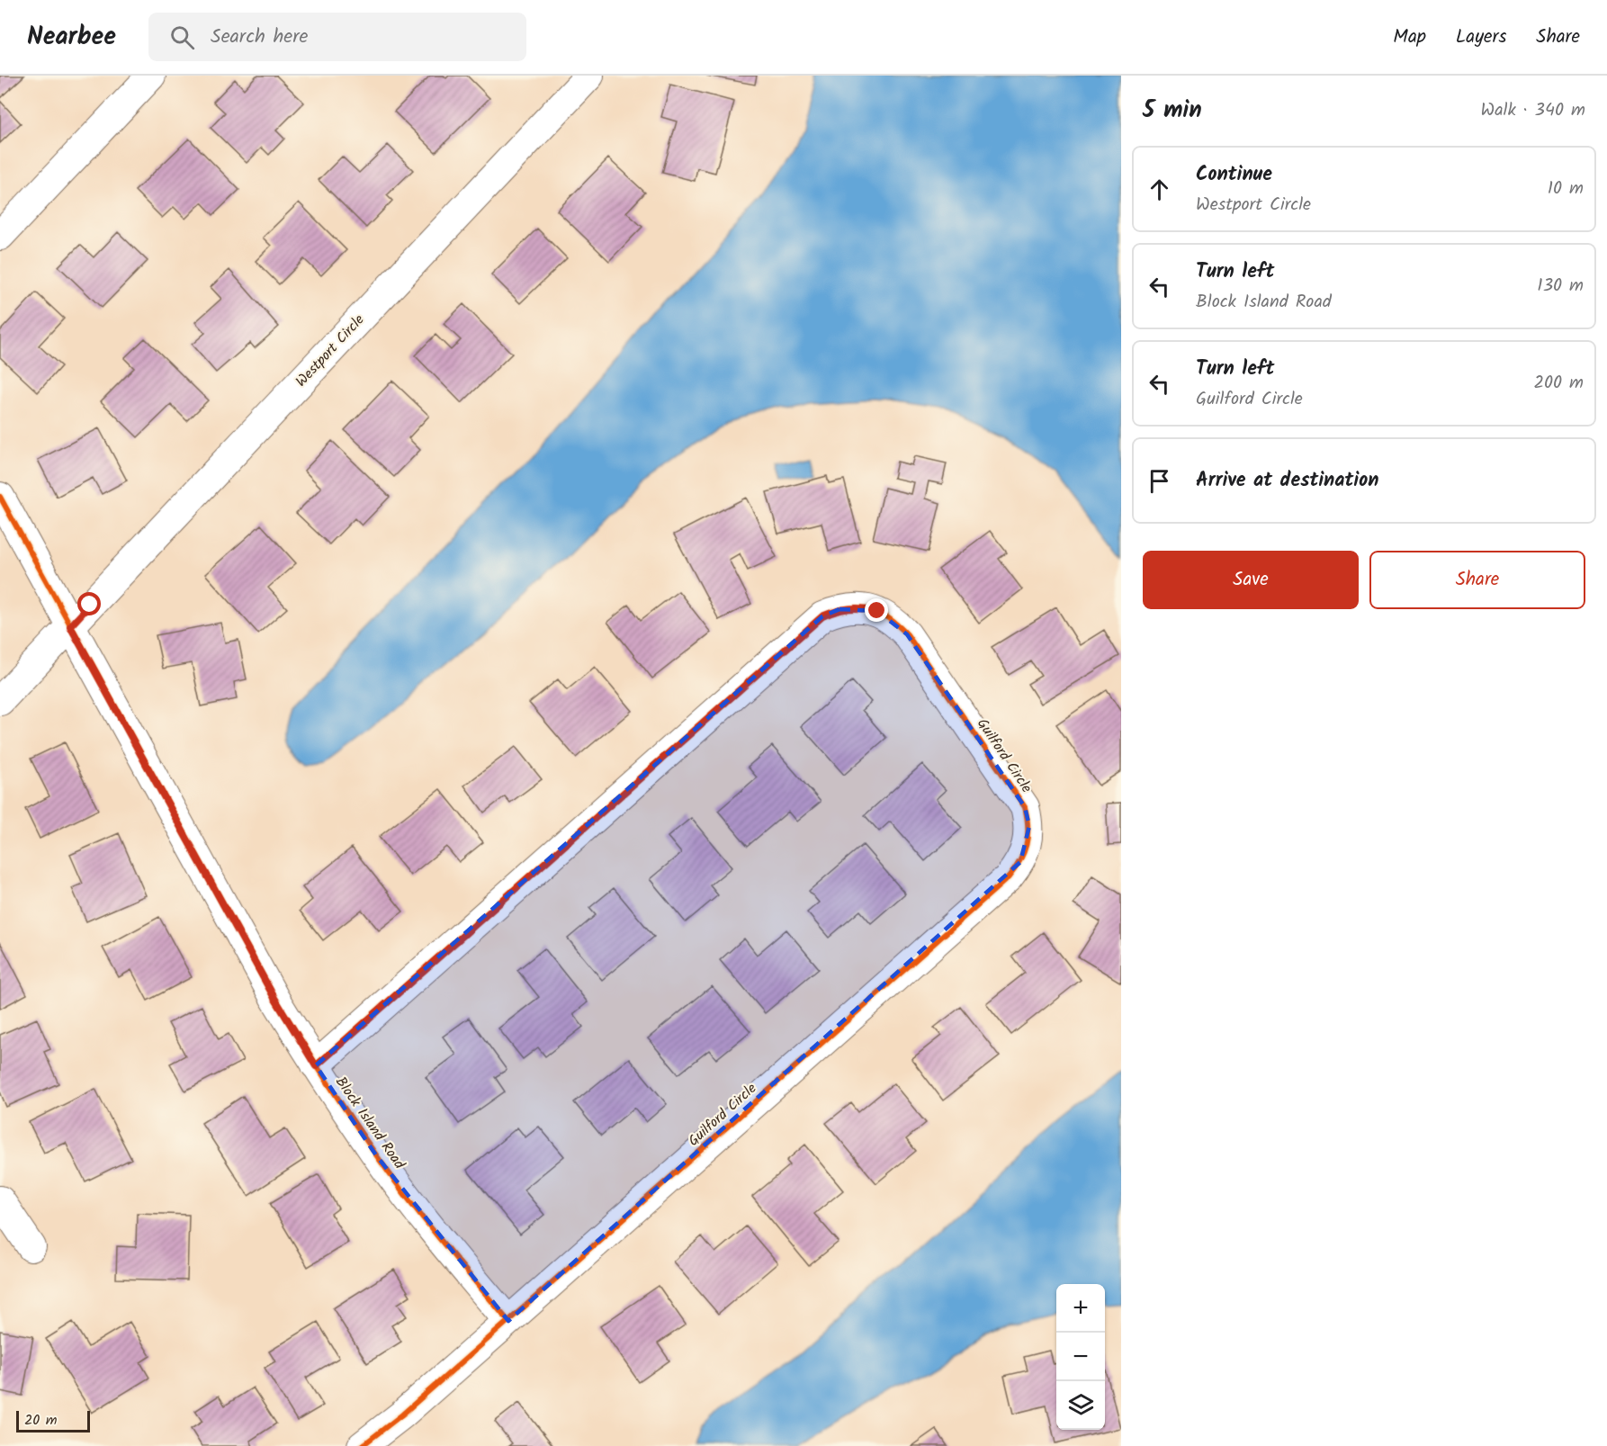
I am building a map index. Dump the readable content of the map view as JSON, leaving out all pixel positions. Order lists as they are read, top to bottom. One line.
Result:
{"streets":{"street":["Westport Circle","Guilford Circle","Block Island Road"]},"crossings":[["Westport Circle","Block Island Road"],["Guilford Circle","Block Island Road"]],"scale_bar":"20 m","page":{"header":"Nearbee","search":"Search here","nav":["Map","Layers","Share"],"heading":["5 min","Walk · 340 m"],"list":[["Continue","Westport Circle","10 m"],["Turn left","Block Island Road","130 m"],["Turn left","Guilford Circle","200 m"],"Arrive at destination"],"buttons":["Save","Share"],"map_buttons":["+","−"],"scale":"20 m"}}
